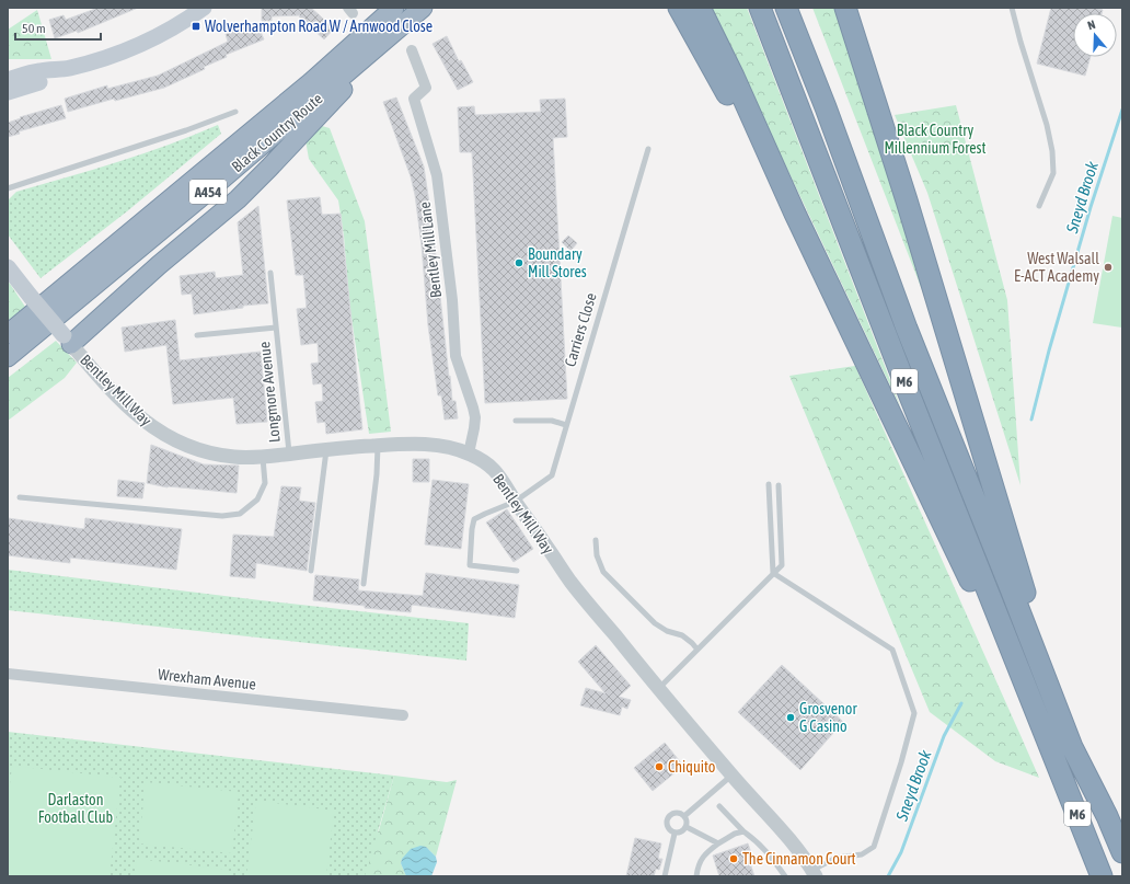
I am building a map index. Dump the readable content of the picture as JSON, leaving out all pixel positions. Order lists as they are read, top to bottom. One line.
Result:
{"streets":{"highway":["Black Country Route","A454","M6"],"main road":["Bentley Mill Way"],"street":["Bentley Mill Lane","Wrexham Avenue"],"lane":["Carriers Close","Longmore Avenue"]},"crossings":[["Bentley Mill Lane","Bentley Mill Way"],["Carriers Close","Bentley Mill Way"],["Bentley Mill Way","Longmore Avenue"]],"water":["Sneyd Brook"],"parks":["Black Country Millennium Forest","Darlaston Football Club"],"places":{"transit":["Wolverhampton Road W / Arnwood Close"],"other":["Boundary Mill Stores","West Walsall E-ACT Academy","Grosvenor G Casino","Chiquito","The Cinnamon Court"]},"scale_bar":"50 m","north":"top"}
